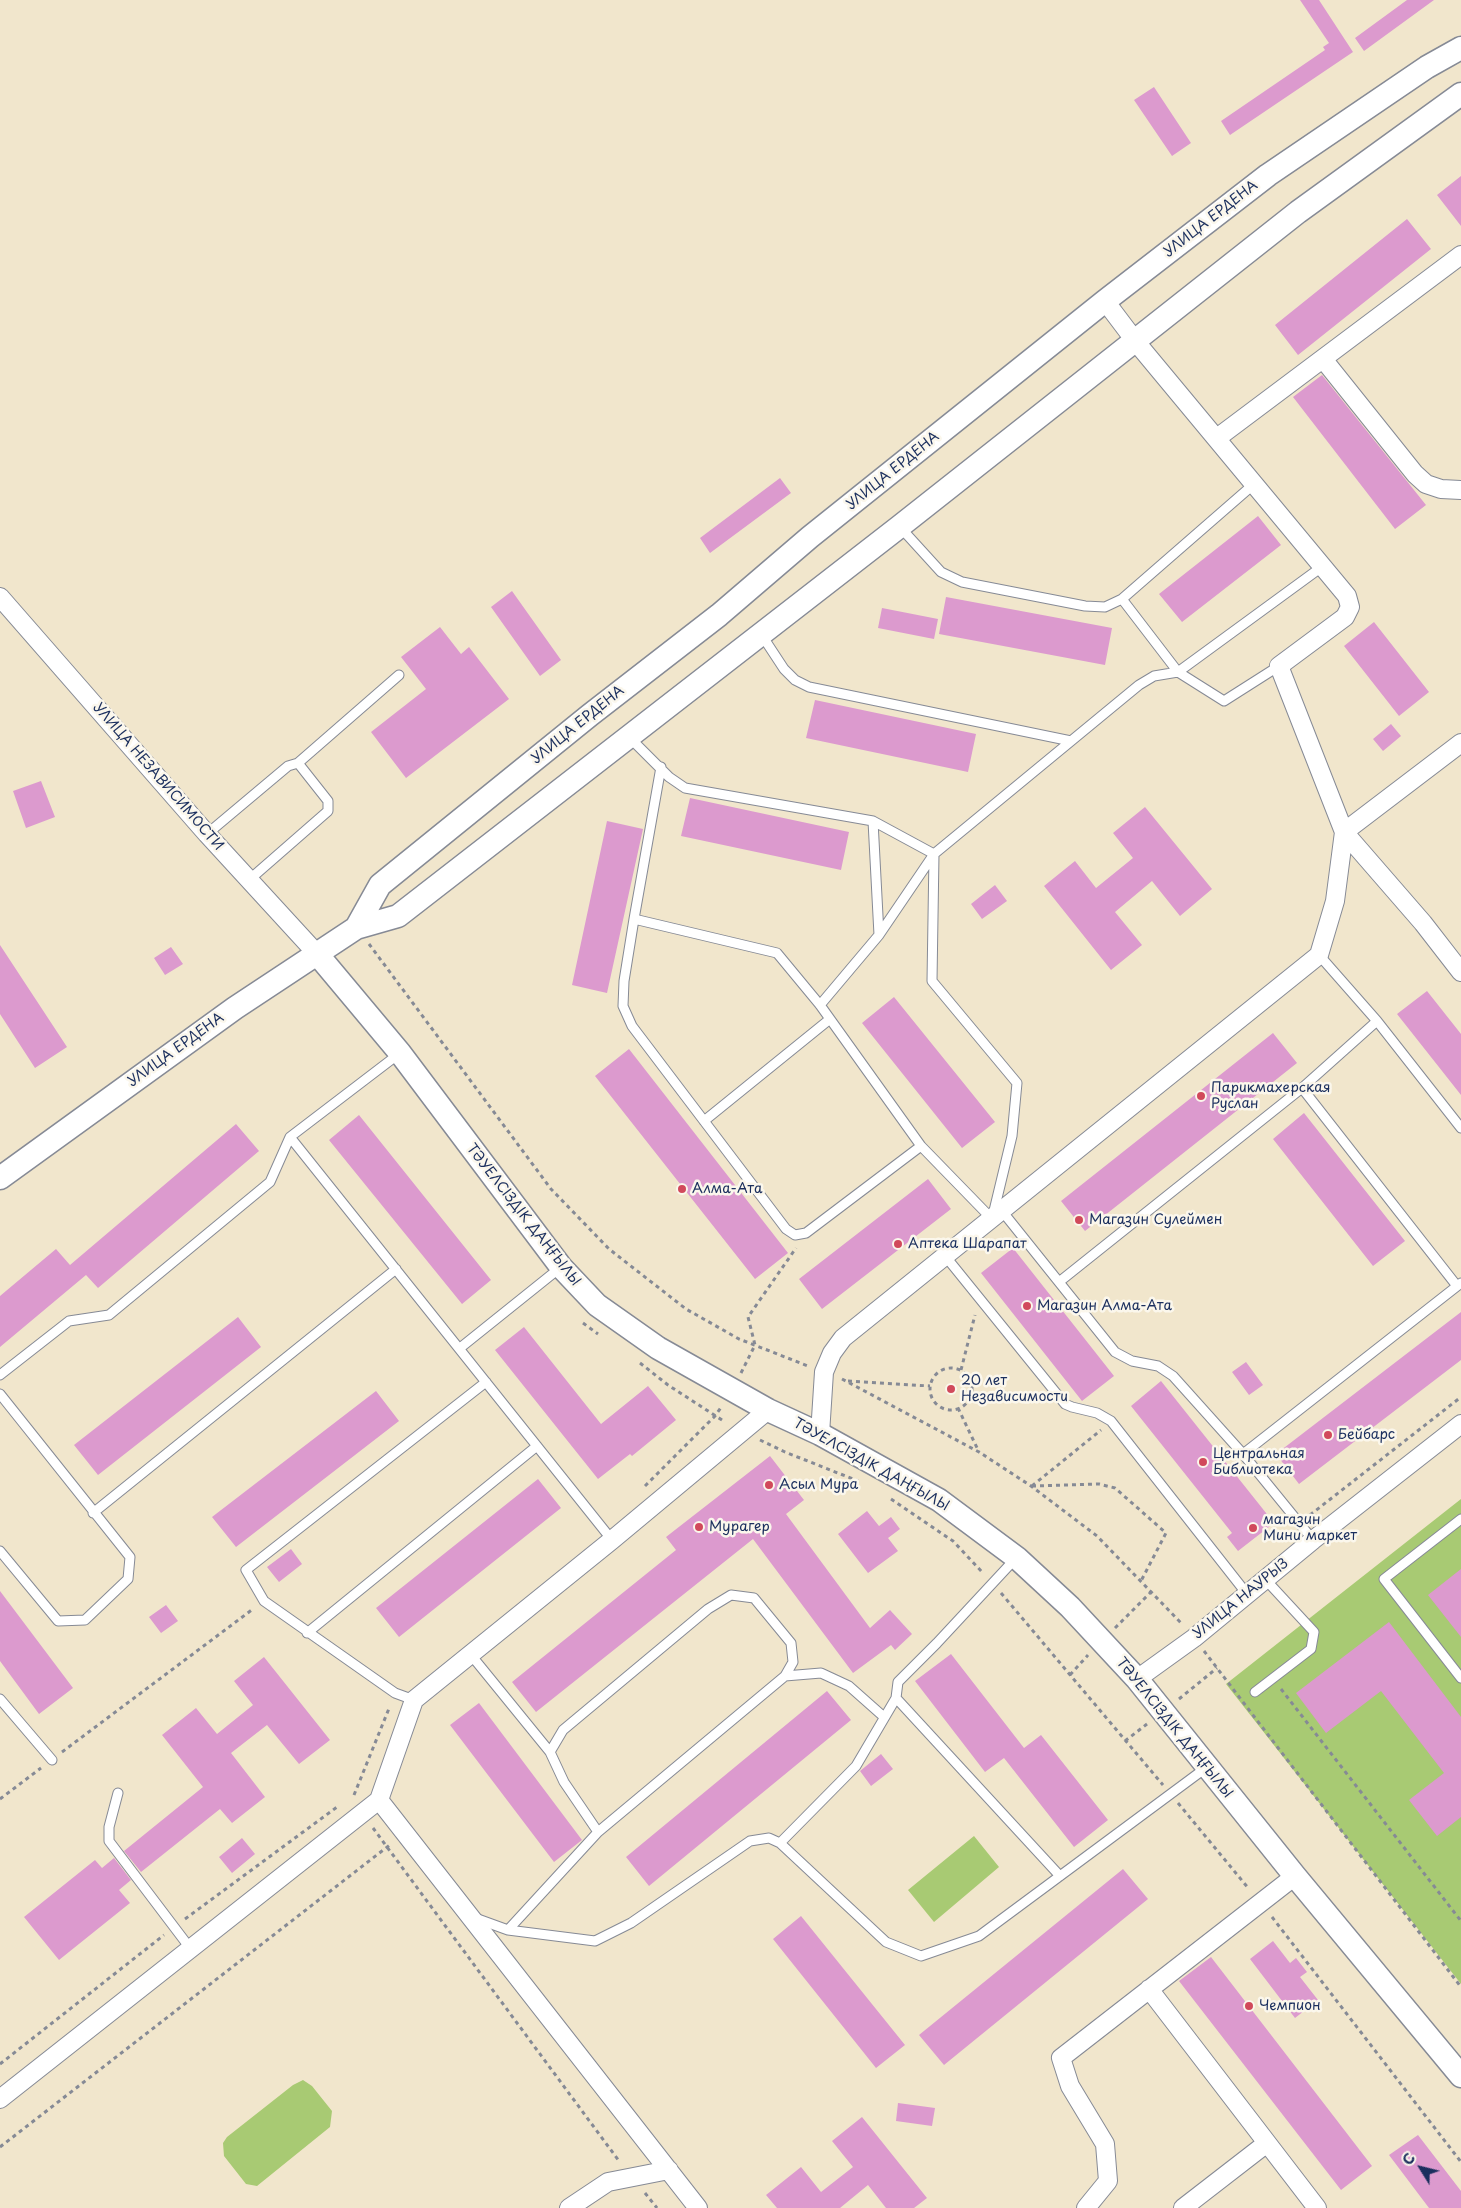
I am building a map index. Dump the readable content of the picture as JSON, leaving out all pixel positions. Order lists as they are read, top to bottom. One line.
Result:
{"streets":{"street":["УЛИЦА ЕРДЕНА","УЛИЦА НЕЗАВИСИМОСТИ","ТӘУЕЛСІЗДІК ДАҢҒЫЛЫ","УЛИЦА НАУРЫЗ"]},"crossings":[["УЛИЦА ЕРДЕНА","УЛИЦА НЕЗАВИСИМОСТИ"],["УЛИЦА ЕРДЕНА","ТӘУЕЛСІЗДІК ДАҢҒЫЛЫ"],["УЛИЦА НЕЗАВИСИМОСТИ","ТӘУЕЛСІЗДІК ДАҢҒЫЛЫ"],["ТӘУЕЛСІЗДІК ДАҢҒЫЛЫ","УЛИЦА НАУРЫЗ"]],"places":["Парикмахерская Руслан","Алма-Ата","Магазин Сулеймен","Аптека Шарапат","Магазин Алма-Ата","20 лет Независимости","Бейбарс","Центральная Библиотека","Асыл Мура","Мурагер","магазин Мини маркет","Чемпион"],"north":"top left"}
